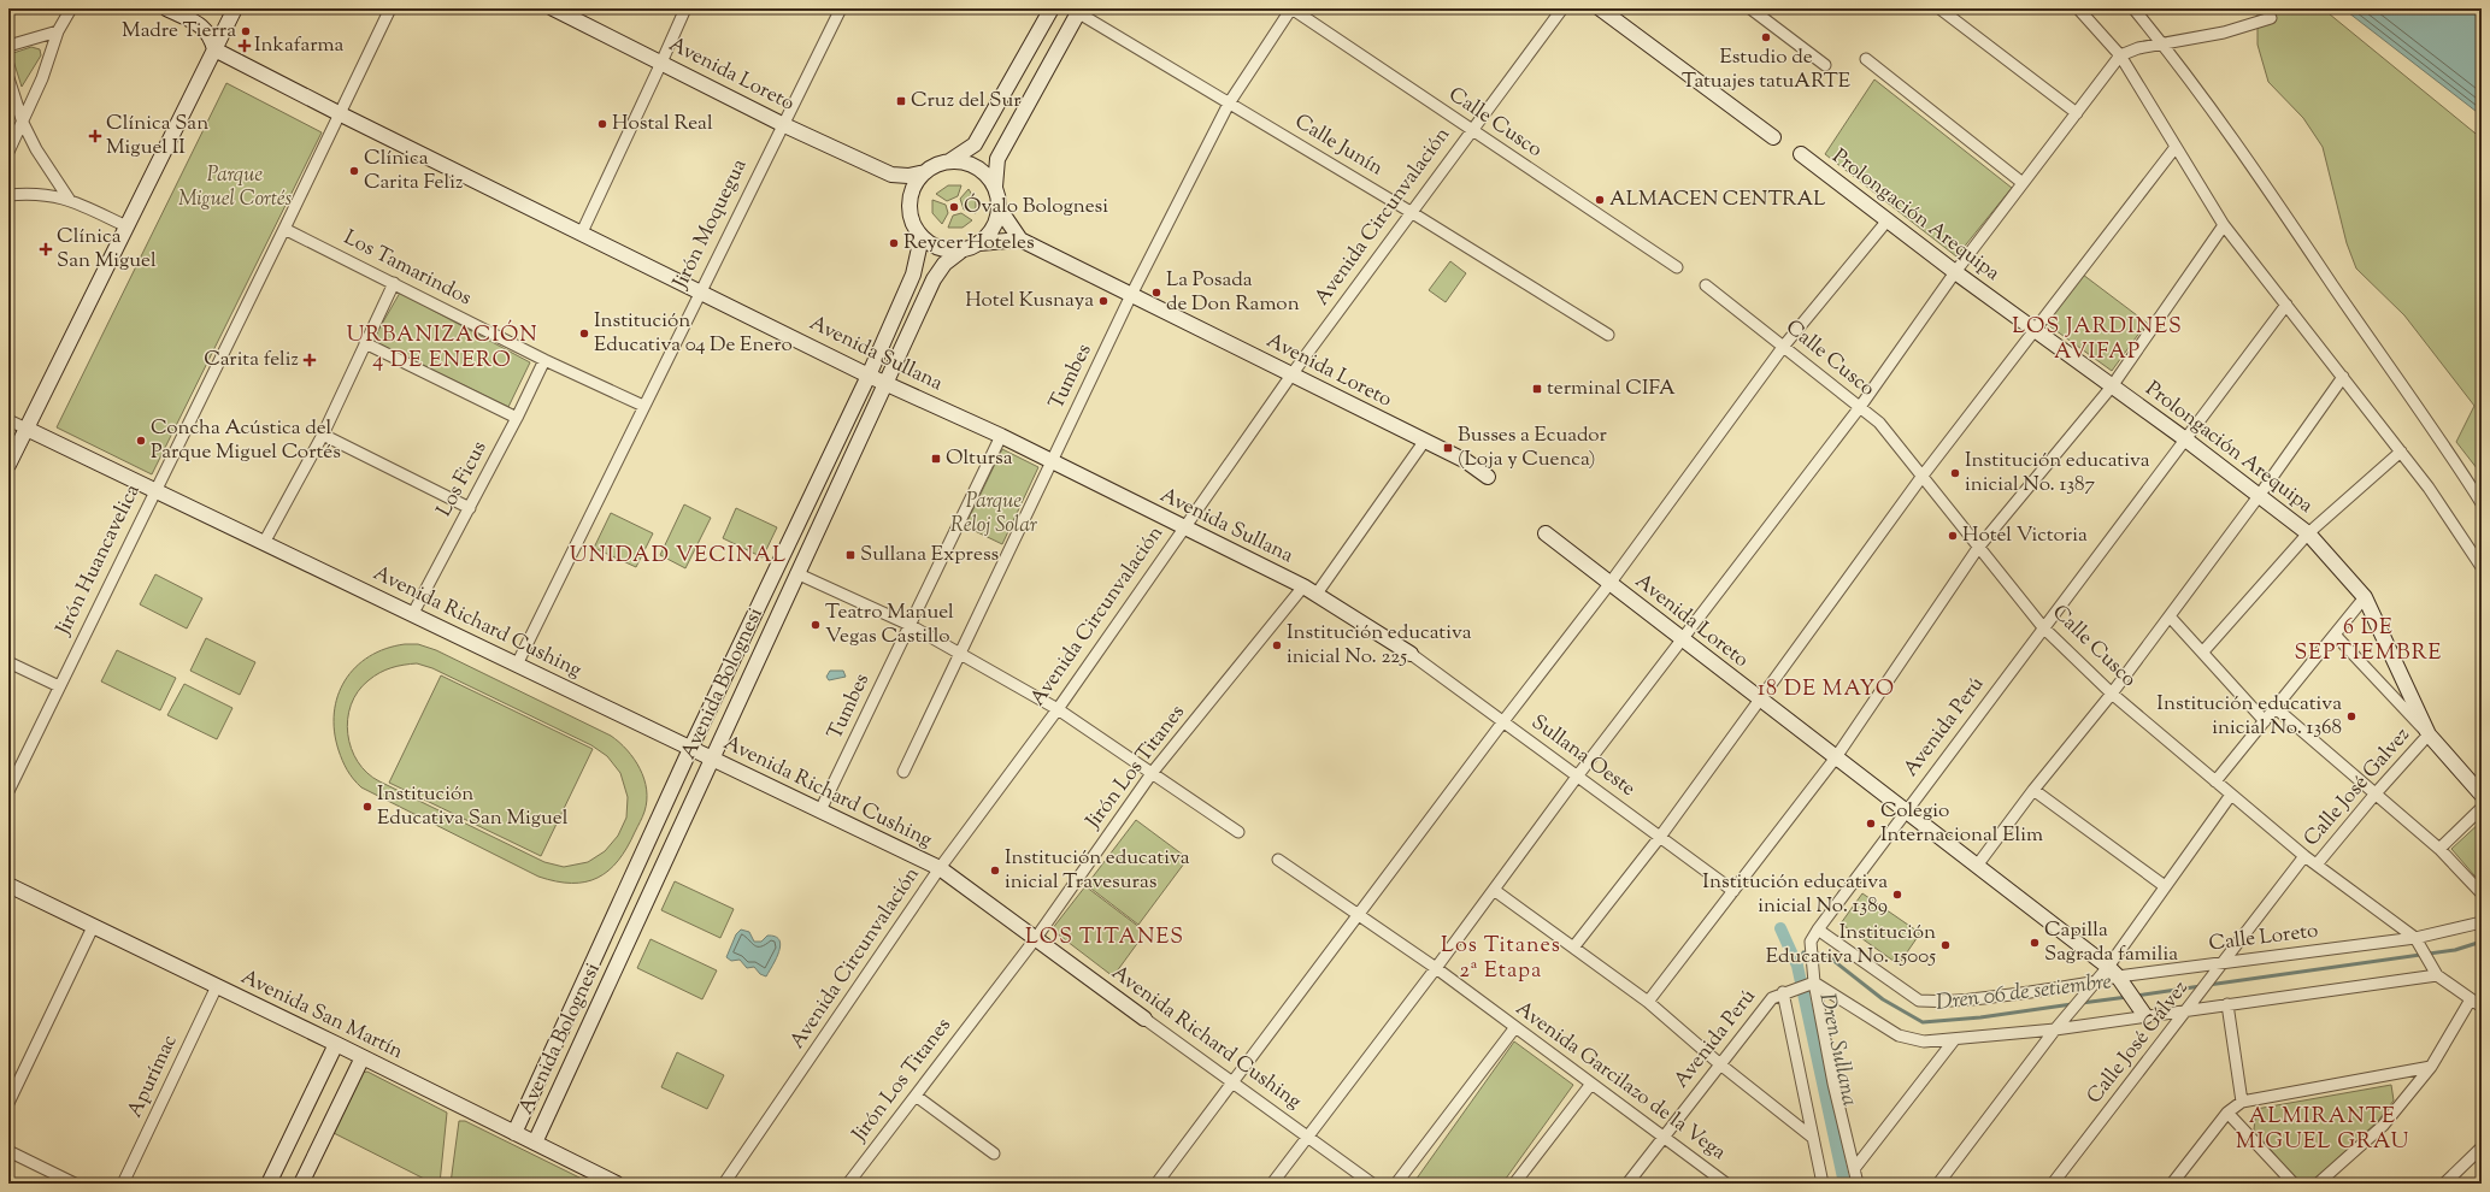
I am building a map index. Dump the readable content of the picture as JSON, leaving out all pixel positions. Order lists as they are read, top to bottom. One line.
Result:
{"streets":{"street":["Avenida Loreto","Calle Cusco","Calle Junín","Prolongación Arequipa","Avenida Circunvalación","Jirón Moquegua","Los Tamarindos","Avenida Sullana","Tumbes","Los Ficus","Jirón Huancavelica","Avenida Richard Cushing","Avenida Bolognesi","Avenida Perú","Sullana Oeste","Jirón Los Titanes","Calle José Galvez","Calle Loreto","Avenida San Martín","Calle José Gálvez","Apurímac","Avenida Garcilazo de la Vega"]},"crossings":[["Avenida Loreto","Avenida Circunvalación"],["Avenida Loreto","Jirón Moquegua"],["Avenida Loreto","Tumbes"],["Avenida Loreto","Avenida Bolognesi"],["Avenida Loreto","Avenida Perú"],["Avenida Loreto","Calle Loreto"],["Calle Cusco","Avenida Circunvalación"],["Calle Cusco","Tumbes"],["Calle Cusco","Avenida Perú"],["Calle Cusco","Calle José Galvez"],["Calle Cusco","Calle Loreto"],["Calle Cusco","Calle José Gálvez"],["Calle Junín","Avenida Circunvalación"],["Calle Junín","Tumbes"],["Prolongación Arequipa","Avenida Perú"],["Prolongación Arequipa","Calle José Galvez"],["Avenida Circunvalación","Avenida Sullana"],["Avenida Circunvalación","Avenida Richard Cushing"],["Jirón Moquegua","Los Tamarindos"],["Jirón Moquegua","Avenida Sullana"],["Jirón Moquegua","Avenida Richard Cushing"],["Los Tamarindos","Los Ficus"],["Los Tamarindos","Jirón Huancavelica"],["Avenida Sullana","Tumbes"],["Avenida Sullana","Jirón Huancavelica"],["Avenida Sullana","Avenida Bolognesi"],["Avenida Sullana","Sullana Oeste"],["Avenida Sullana","Jirón Los Titanes"],["Tumbes","Avenida Richard Cushing"],["Los Ficus","Avenida Richard Cushing"],["Jirón Huancavelica","Avenida Richard Cushing"],["Avenida Richard Cushing","Avenida Bolognesi"],["Avenida Richard Cushing","Jirón Los Titanes"],["Avenida Bolognesi","Avenida San Martín"],["Avenida Perú","Avenida Garcilazo de la Vega"],["Calle Loreto","Calle José Gálvez"],["Avenida San Martín","Apurímac"]],"districts":["LOS JARDINES AVIFAP","URBANIZACIÓN 4 DE ENERO","UNIDAD VECINAL","6 DE SEPTIEMBRE","18 DE MAYO","LOS TITANES","Los Titanes 2ª Etapa","ALMIRANTE MIGUEL GRAU"],"water":["Dren 06 de setiembre","Dren Sullana"],"parks":["Parque Miguel Cortés","Parque Reloj Solar"],"places":{"other":["Madre Tierra","Estudio de Tatuajes tatuARTE","Hostal Real","Clínica Carita Feliz","ALMACEN CENTRAL","Óvalo Bolognesi","Reycer Hoteles","La Posada de Don Ramon","Hotel Kusnaya","Institución Educativa 04 De Enero","Concha Acústica del Parque Miguel Cortés","Institución educativa inicial No. 1387","Hotel Victoria","Teatro Manuel Vegas Castillo","Institución educativa inicial No. 225","Institución educativa inicial No. 1368","Institución Educativa San Miguel","Colegio Internacional Elim","Institución educativa inicial Travesuras","Institución educativa inicial No. 1389","Capilla Sagrada familia","Institución Educativa No. 15005"],"health":["Inkafarma","Clínica San Miguel II","Clínica San Miguel","Carita feliz"],"transit":["Cruz del Sur","terminal CIFA","Busses a Ecuador (Loja y Cuenca)","Oltursa","Sullana Express"]}}
